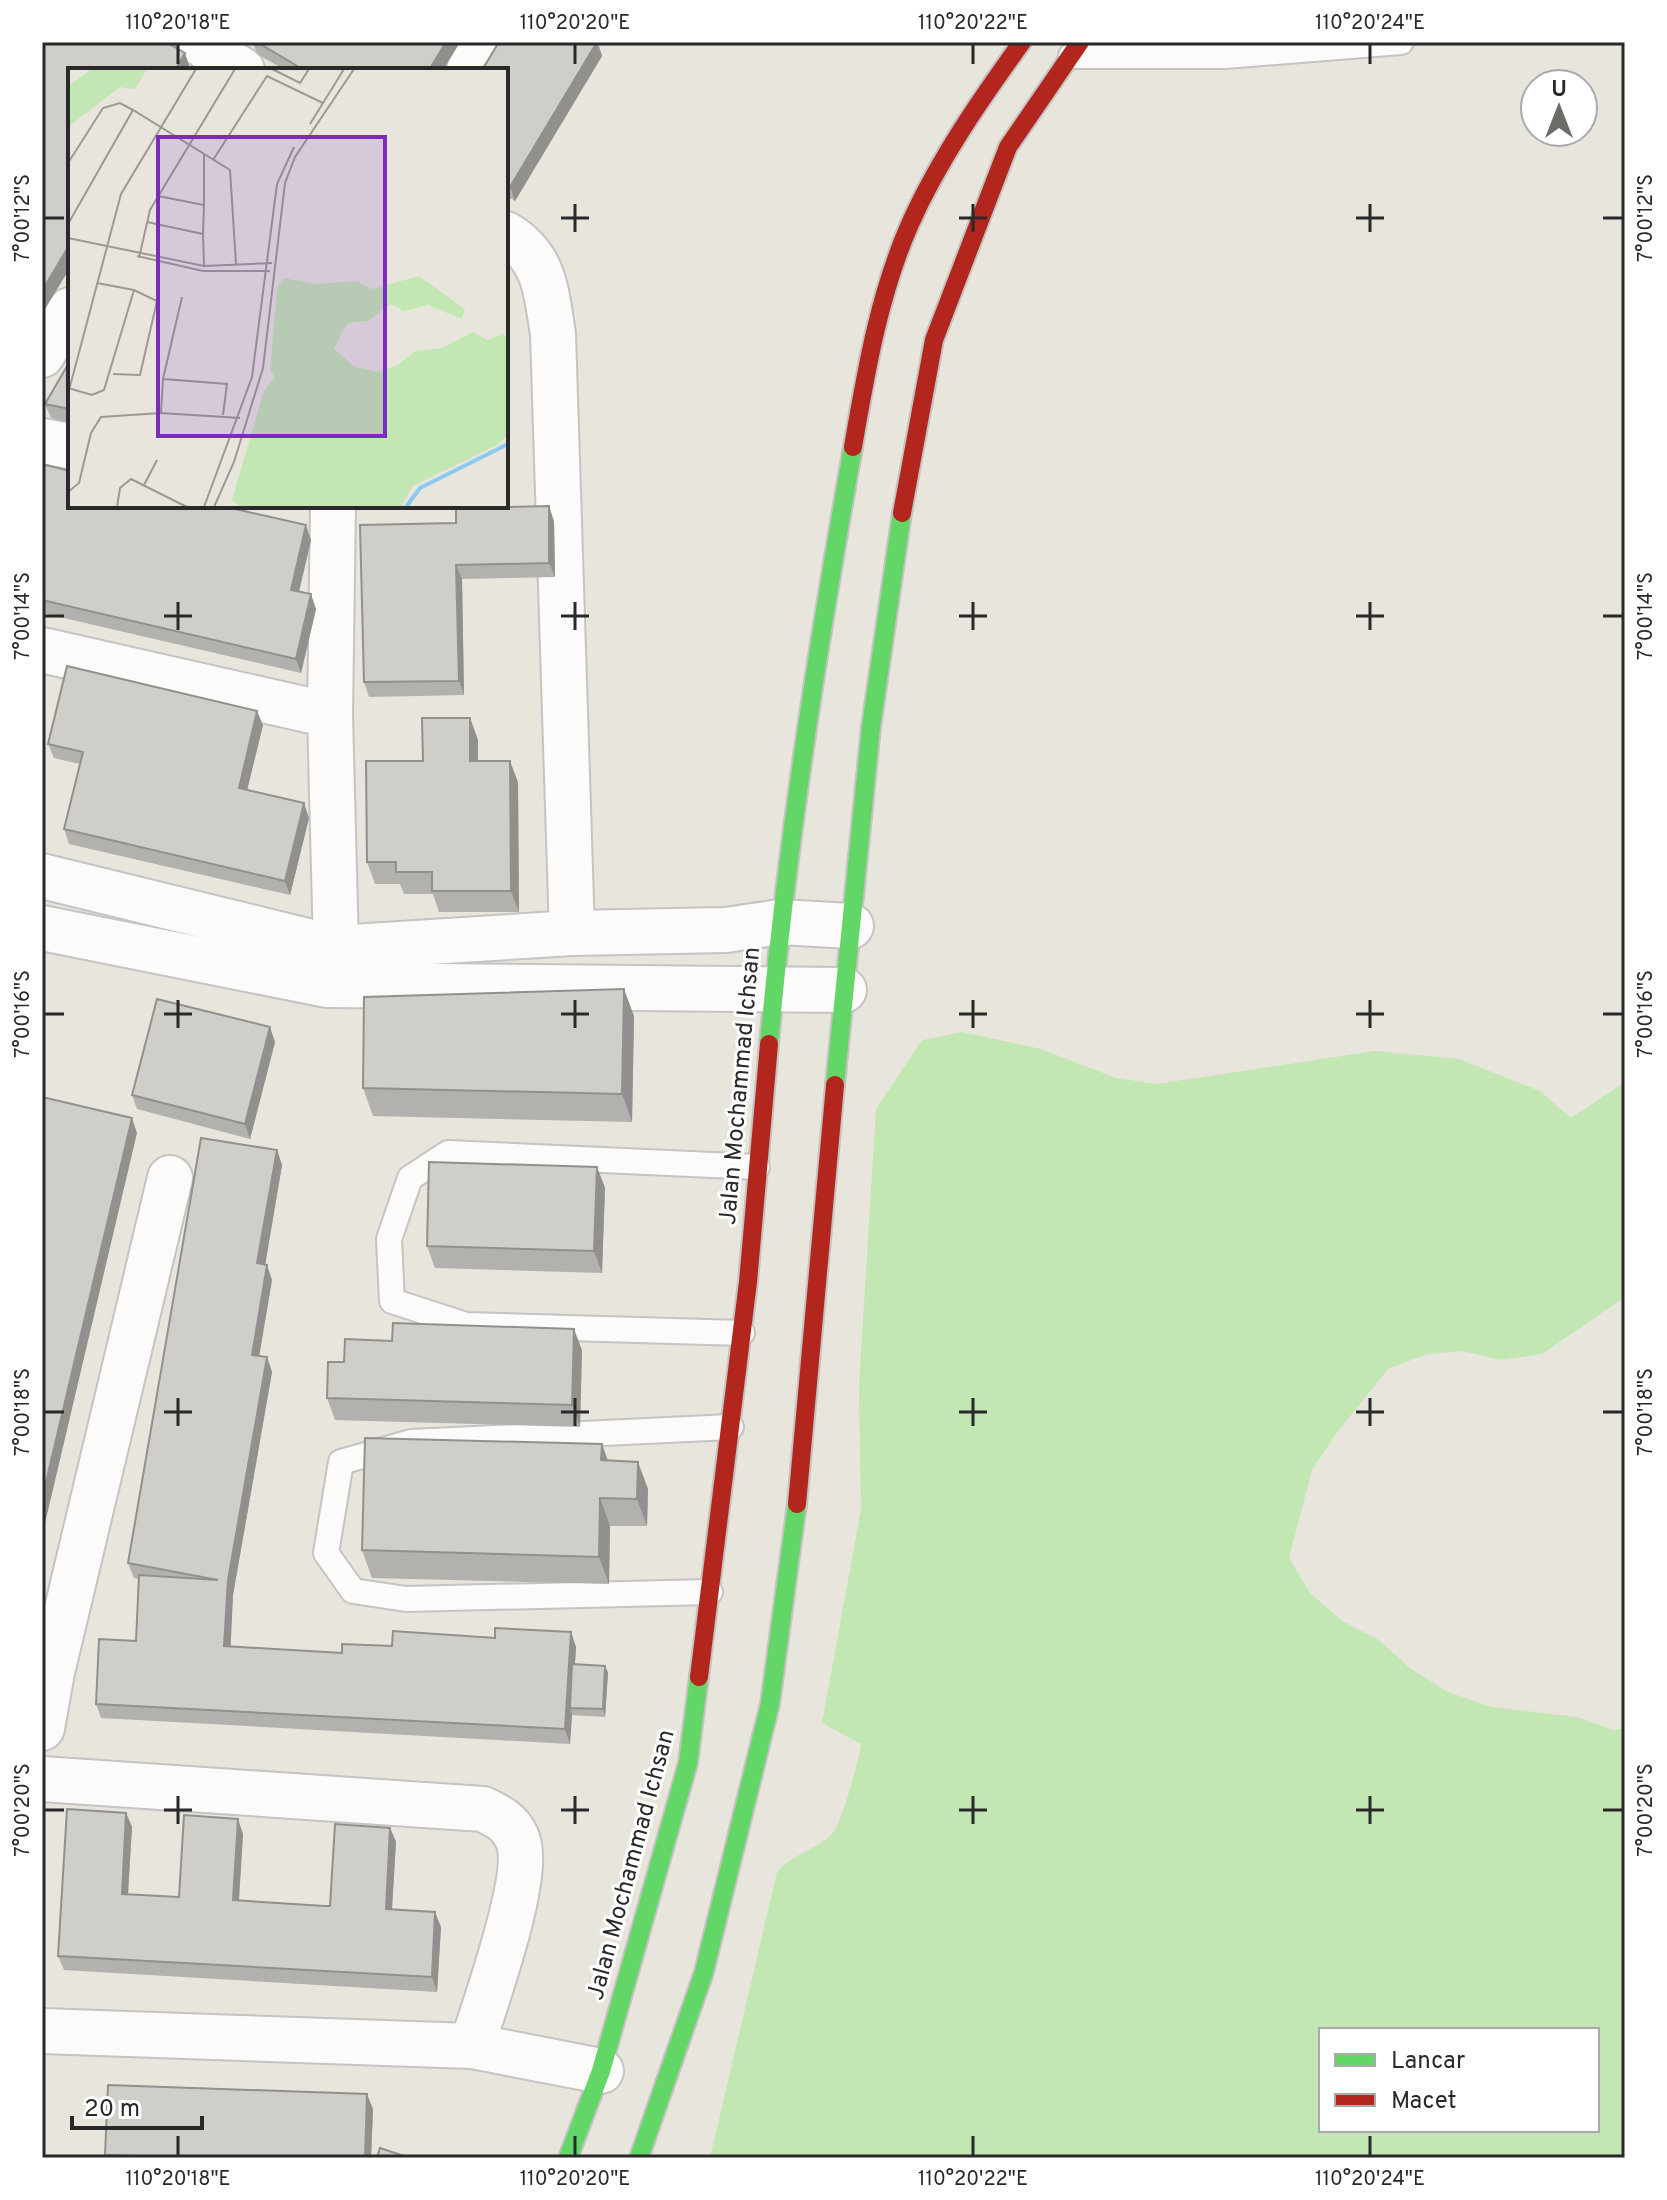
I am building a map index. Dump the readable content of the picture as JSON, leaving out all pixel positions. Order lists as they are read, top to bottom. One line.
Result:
{"streets":{"main road":["Jalan Mochammad Ichsan"]},"legend":["Lancar","Macet"],"scale_bar":"20 m","north":"top","coordinates":["110°20'18\"E","110°20'20\"E","110°20'22\"E","110°20'24\"E","7°00'12\"S","7°00'14\"S","7°00'16\"S","7°00'18\"S","7°00'20\"S"]}
